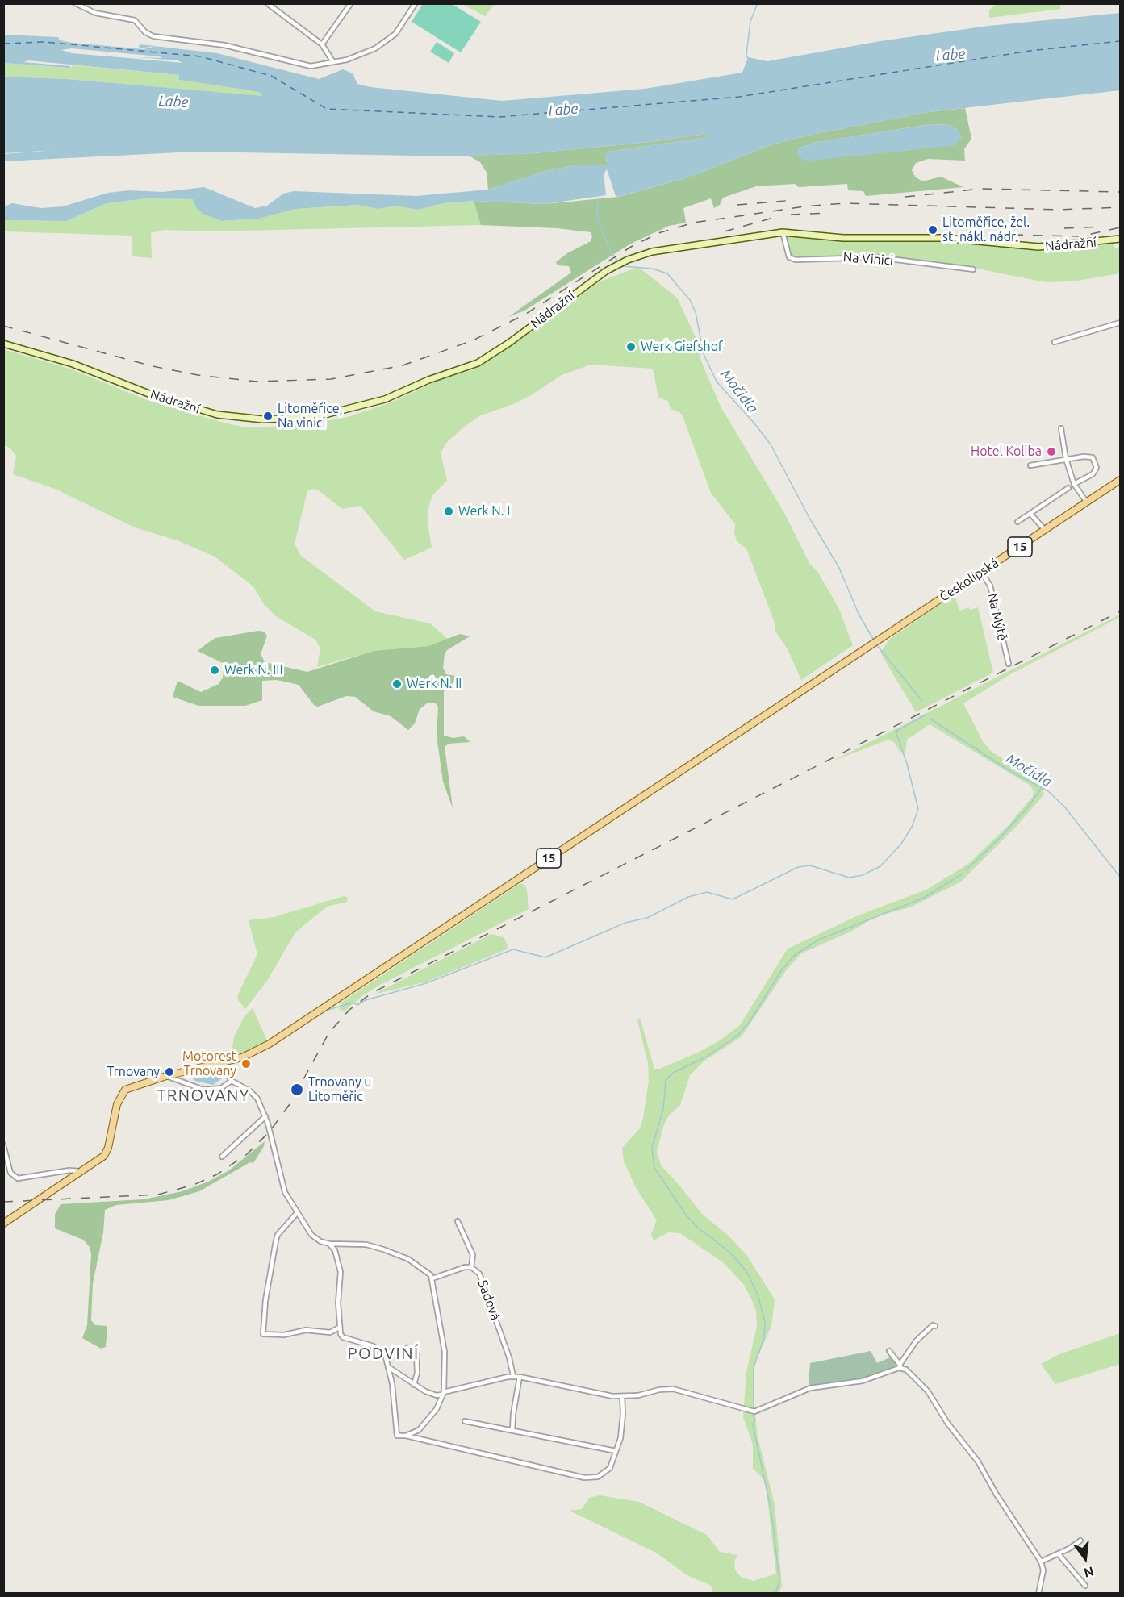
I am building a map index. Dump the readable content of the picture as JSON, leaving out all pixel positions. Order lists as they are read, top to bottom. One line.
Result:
{"streets":{"main road":["Nádražní","15","Českolipská"],"street":["Na Vinici","Na Mýtě","Sadová"]},"crossings":[["Nádražní","Na Vinici"],["15","Českolipská"],["Českolipská","Na Mýtě"]],"districts":["TRNOVANY","PODVINÍ"],"water":["Labe","Močidla"],"places":["Litoměřice, žel. st. nákl. nádr.","Werk Giefshof","Litoměřice, Na vinici","Hotel Koliba","Werk N. I","Werk N. III","Werk N. II","Motorest Trnovany","Trnovany","Trnovany u Litoměřic"],"north":"bottom"}
